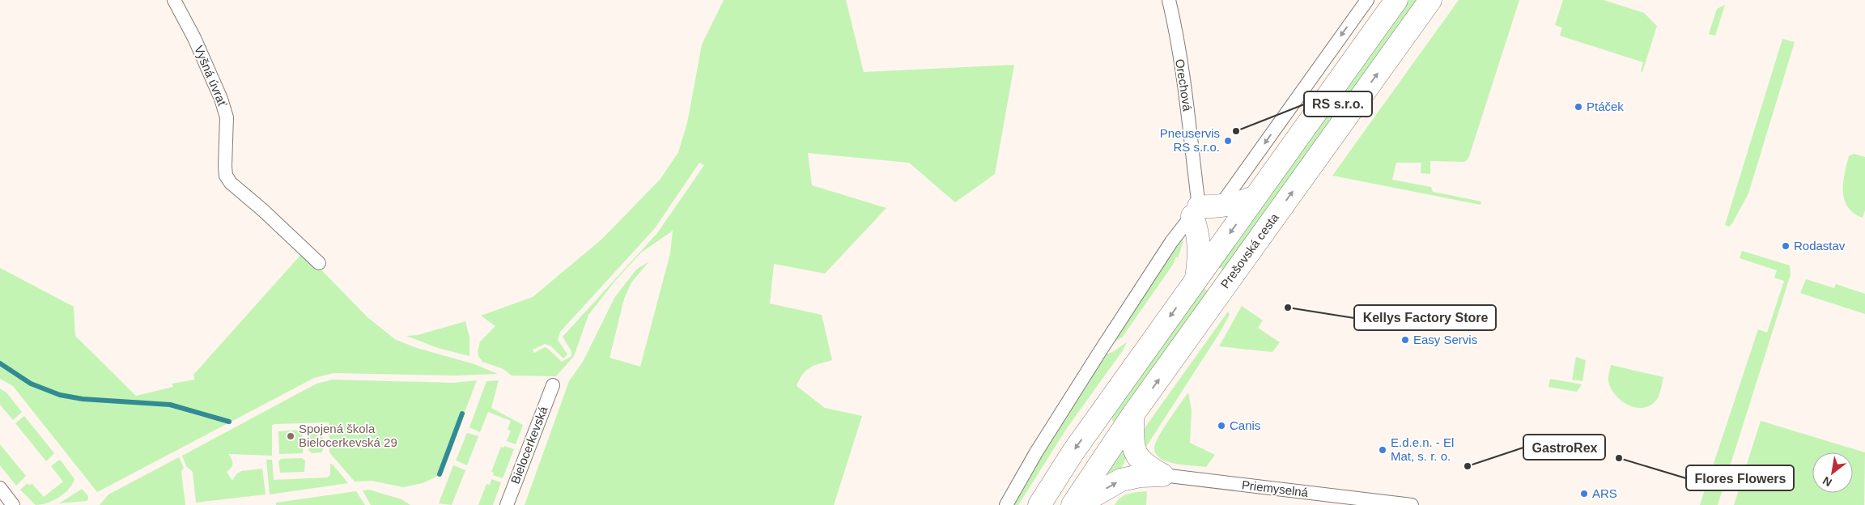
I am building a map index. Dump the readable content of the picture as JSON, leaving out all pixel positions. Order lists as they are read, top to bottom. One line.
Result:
{"streets":{"highway":["Prešovská cesta"],"street":["Vyšná úvrať","Orechová","Bielocerkevská","Priemyselná"]},"places":["Ptáček","RS s.r.o.","Pneuservis RS s.r.o.","Rodastav","Kellys Factory Store","Easy Servis","Canis","Spojená škola Bielocerkevská 29","E.d.e.n. - El Mat, s. r. o.","Flores Flowers","GastroRex","ARS"],"north":"bottom left"}
